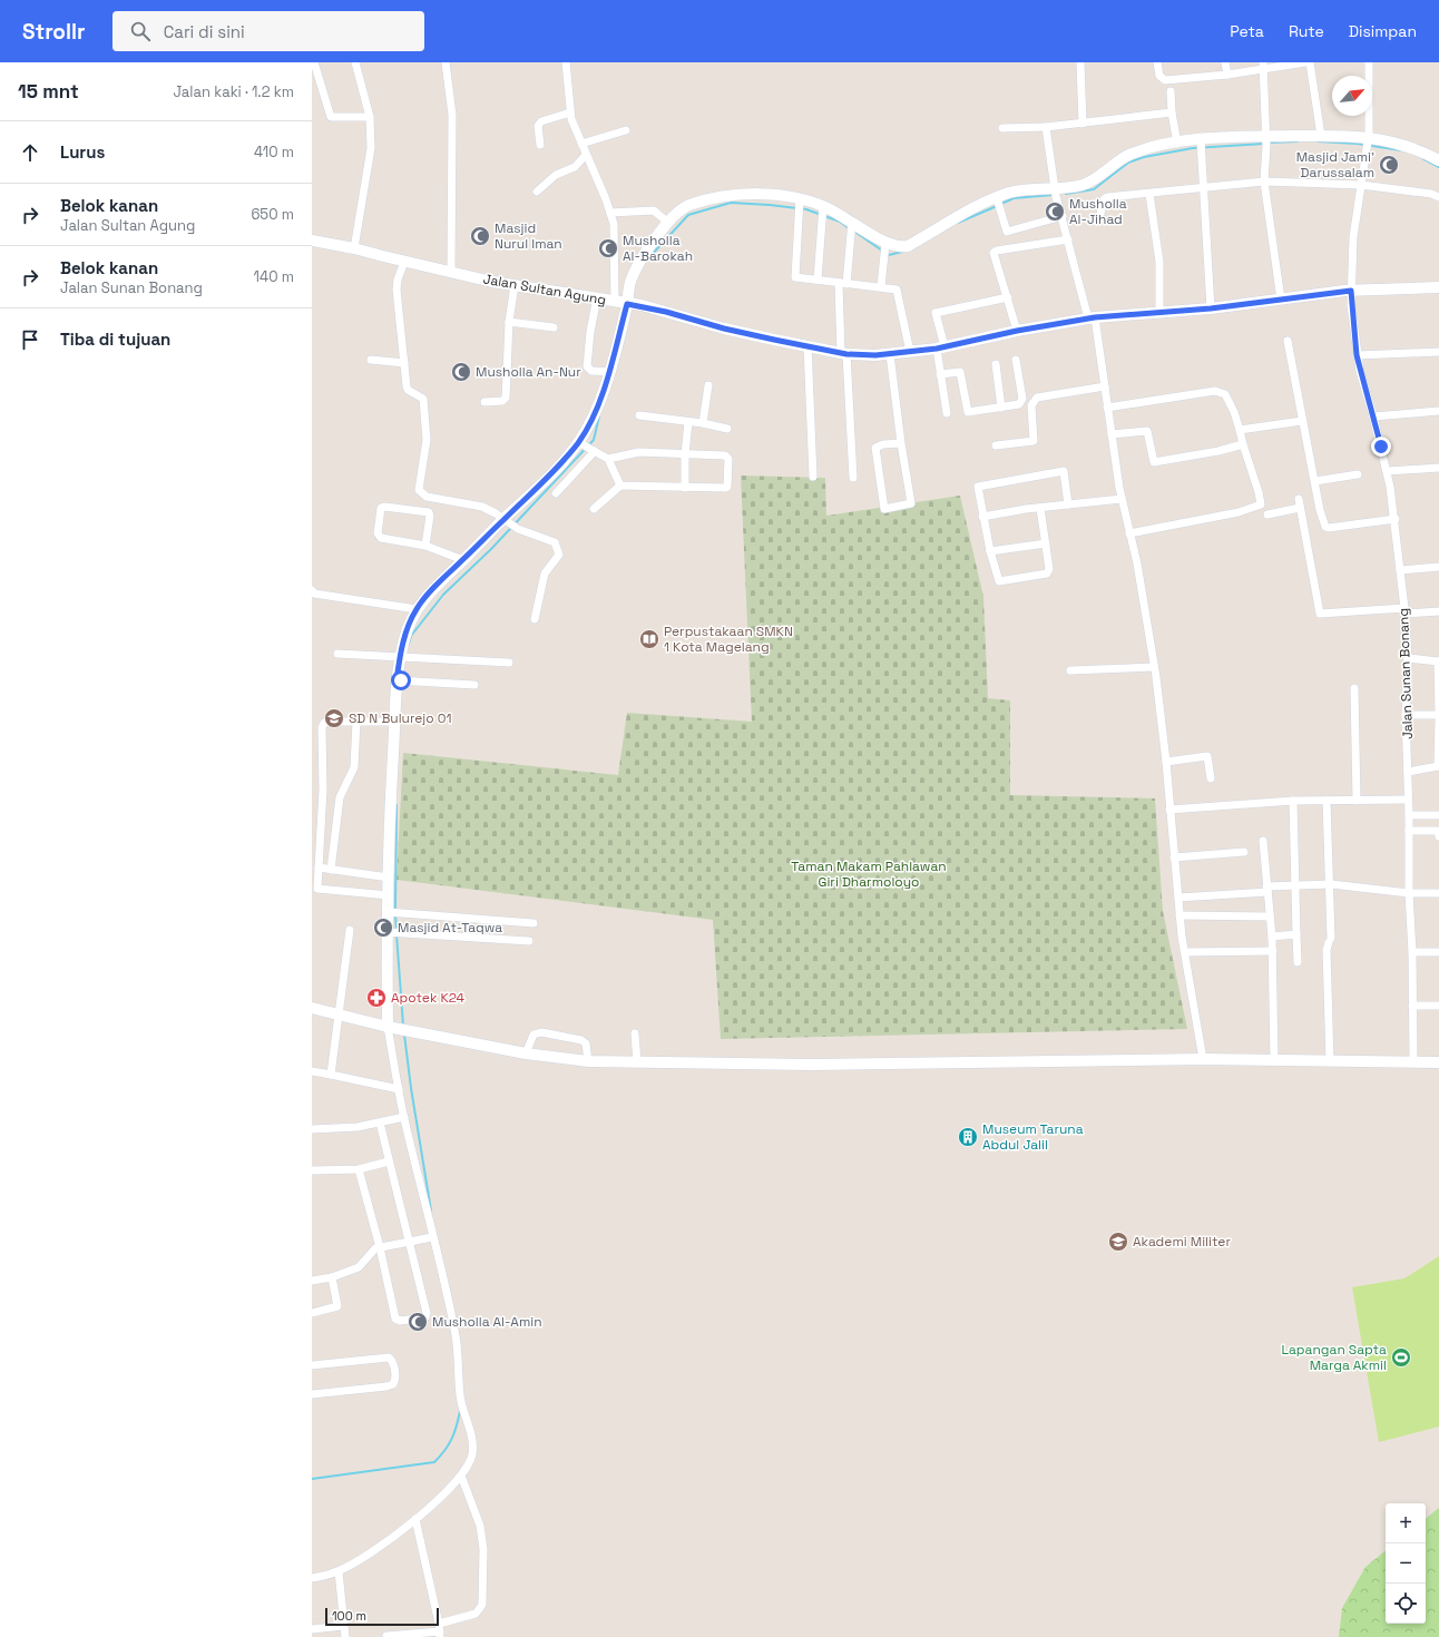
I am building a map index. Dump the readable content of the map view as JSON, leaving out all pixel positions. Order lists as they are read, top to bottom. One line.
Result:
{"streets":{"main road":["Jalan Sultan Agung"],"street":["Jalan Sunan Bonang"]},"crossings":[["Jalan Sultan Agung","Jalan Sunan Bonang"]],"parks":["Taman Makam Pahlawan Giri Dharmoloyo"],"places":{"mosque":["Masjid Jami' Darussalam","Musholla Al-Jihad","Masjid Nurul Iman","Musholla Al-Barokah","Musholla An-Nur","Masjid At-Taqwa","Musholla Al-Amin"],"library":["Perpustakaan SMKN 1 Kota Magelang"],"school or university":["SD N Bulurejo 01","Akademi Militer"],"pharmacy":["Apotek K24"],"building":["Museum Taruna Abdul Jalil"],"sports":["Lapangan Sapta Marga Akmil"]},"scale_bar":"100 m","north":"top right","page":{"header":"Strollr","search":"Cari di sini","nav":["Peta","Rute","Disimpan"],"heading":["15 mnt","Jalan kaki · 1.2 km"],"list":[["Lurus","410 m"],["Belok kanan","Jalan Sultan Agung","650 m"],["Belok kanan","Jalan Sunan Bonang","140 m"],"Tiba di tujuan"],"map_buttons":["+","−"],"scale":"100 m"}}
